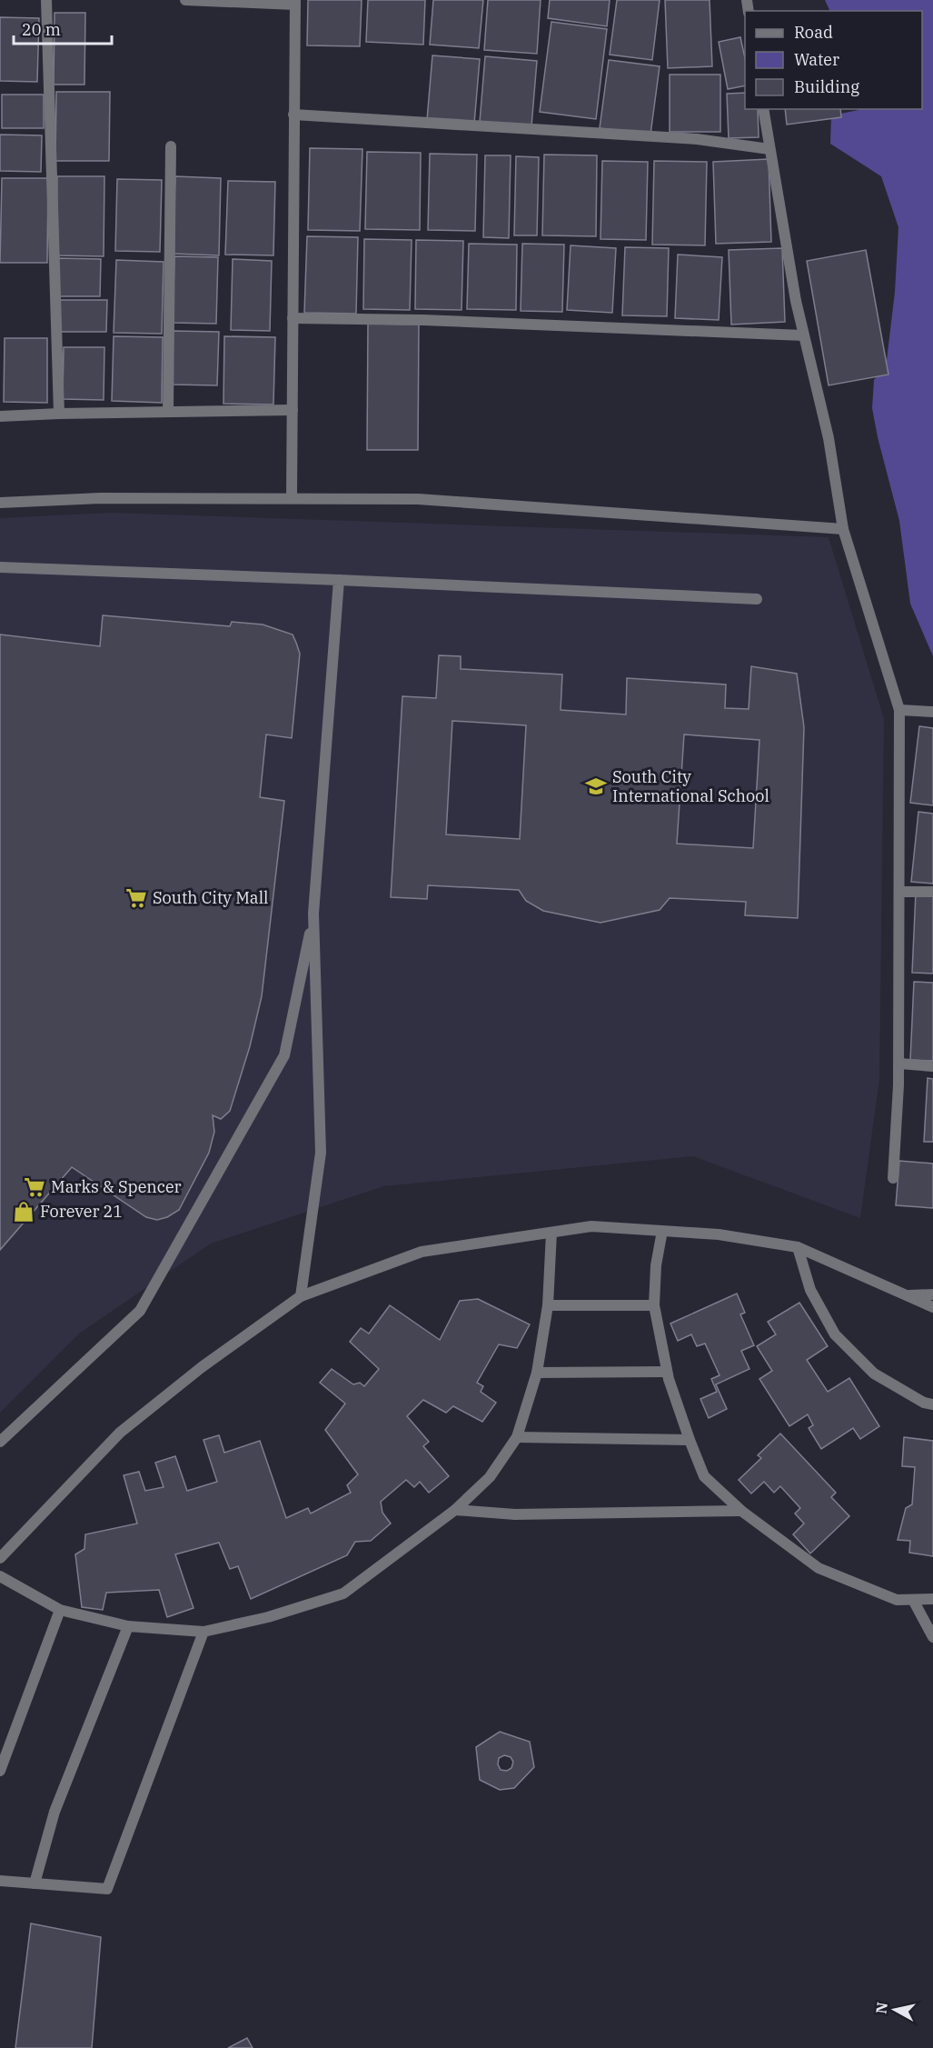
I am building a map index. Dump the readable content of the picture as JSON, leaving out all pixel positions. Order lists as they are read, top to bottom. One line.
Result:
{"places":{"school or university":["South City International School"],"supermarket":["South City Mall","Marks & Spencer"],"shop":["Forever 21"]},"legend":["Road","Water","Building"],"scale_bar":"20 m","north":"left"}
